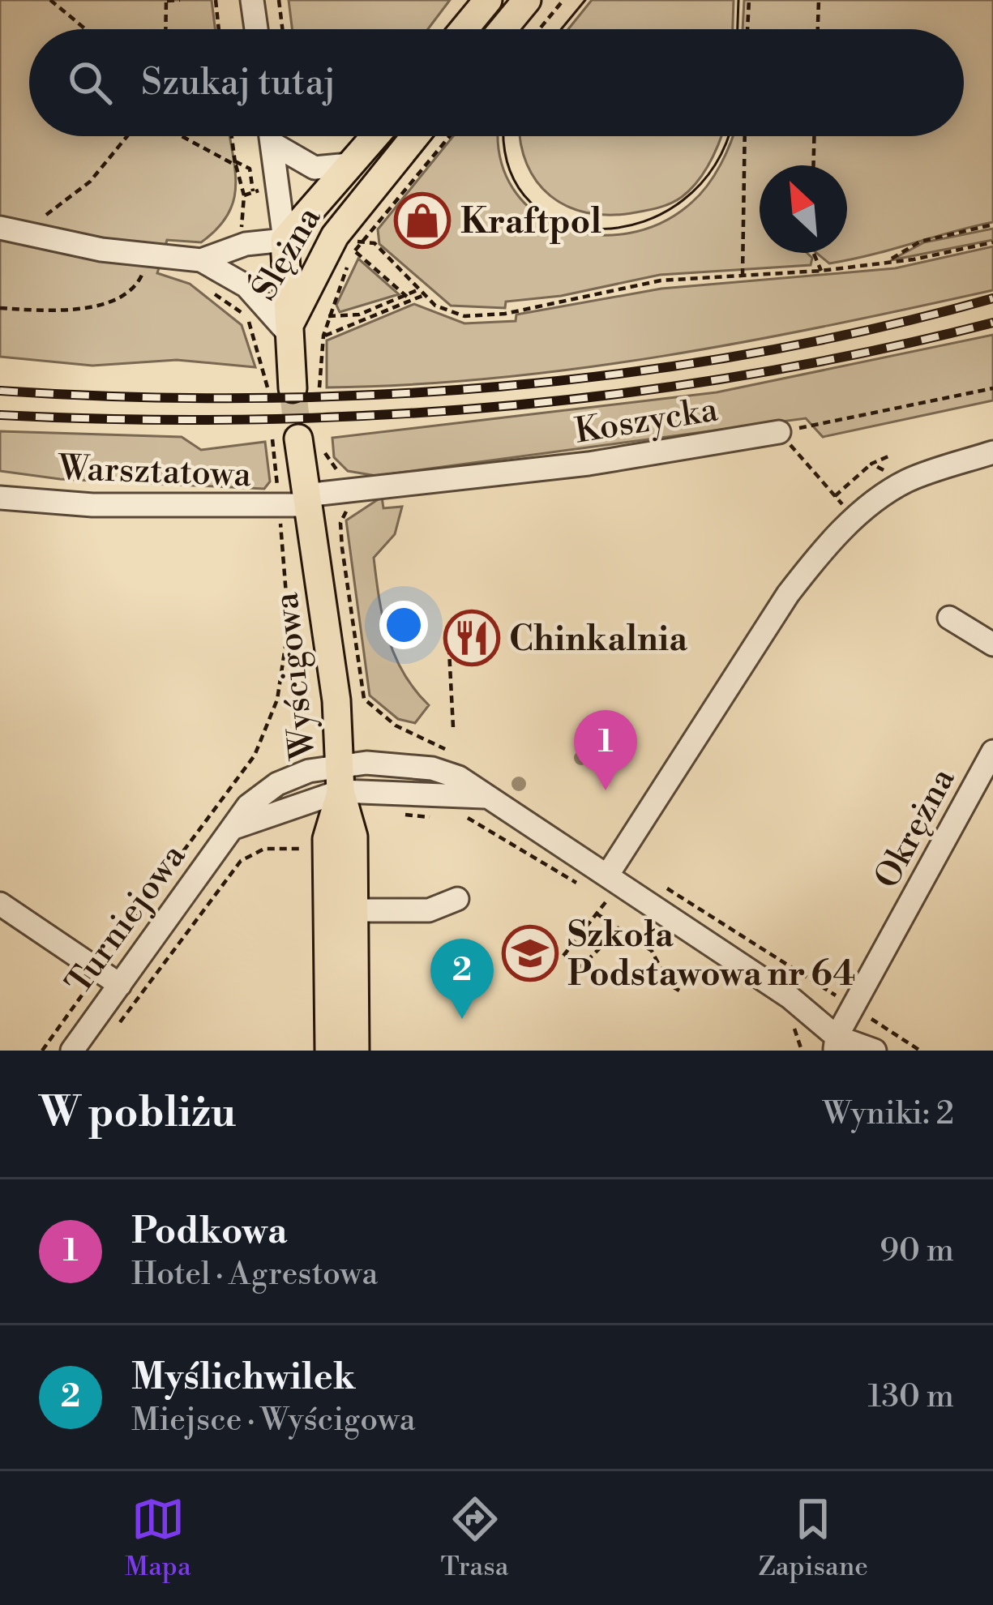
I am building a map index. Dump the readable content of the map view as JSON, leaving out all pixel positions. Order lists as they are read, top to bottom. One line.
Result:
{"streets":{"main road":["Ślężna","Wyścigowa"],"street":["Koszycka","Warsztatowa","Okrężna","Turniejowa"]},"crossings":[["Koszycka","Warsztatowa"],["Koszycka","Wyścigowa"],["Warsztatowa","Wyścigowa"],["Wyścigowa","Turniejowa"],["Okrężna","Turniejowa"]],"places":{"shop":["Kraftpol"],"restaurant":["Chinkalnia"],"school or university":["Szkoła Podstawowa nr 64"]},"north":"top left","page":{"search":"Szukaj tutaj","pins":["1","2"],"heading":["W pobliżu","Wyniki: 2"],"list":[{"mark":"1","name":"Podkowa","note":"Hotel · Agrestowa","value":"90 m"},{"mark":"2","name":"Myślichwilek","note":"Miejsce · Wyścigowa","value":"130 m"}],"nav":["Mapa","Trasa","Zapisane"]}}
